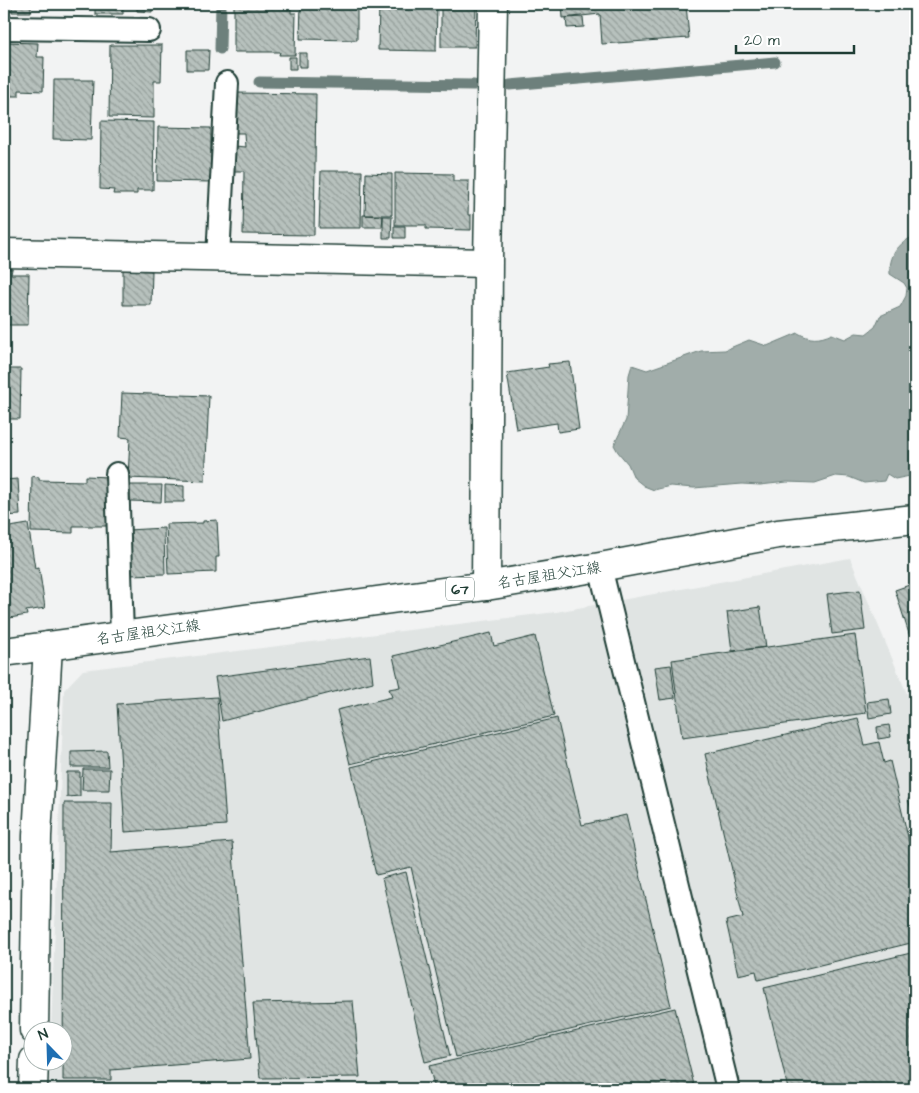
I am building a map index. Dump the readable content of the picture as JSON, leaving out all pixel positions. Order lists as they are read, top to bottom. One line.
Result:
{"streets":{"street":["名古屋祖父江線","67"]},"scale_bar":"20 m","north":"top left"}
